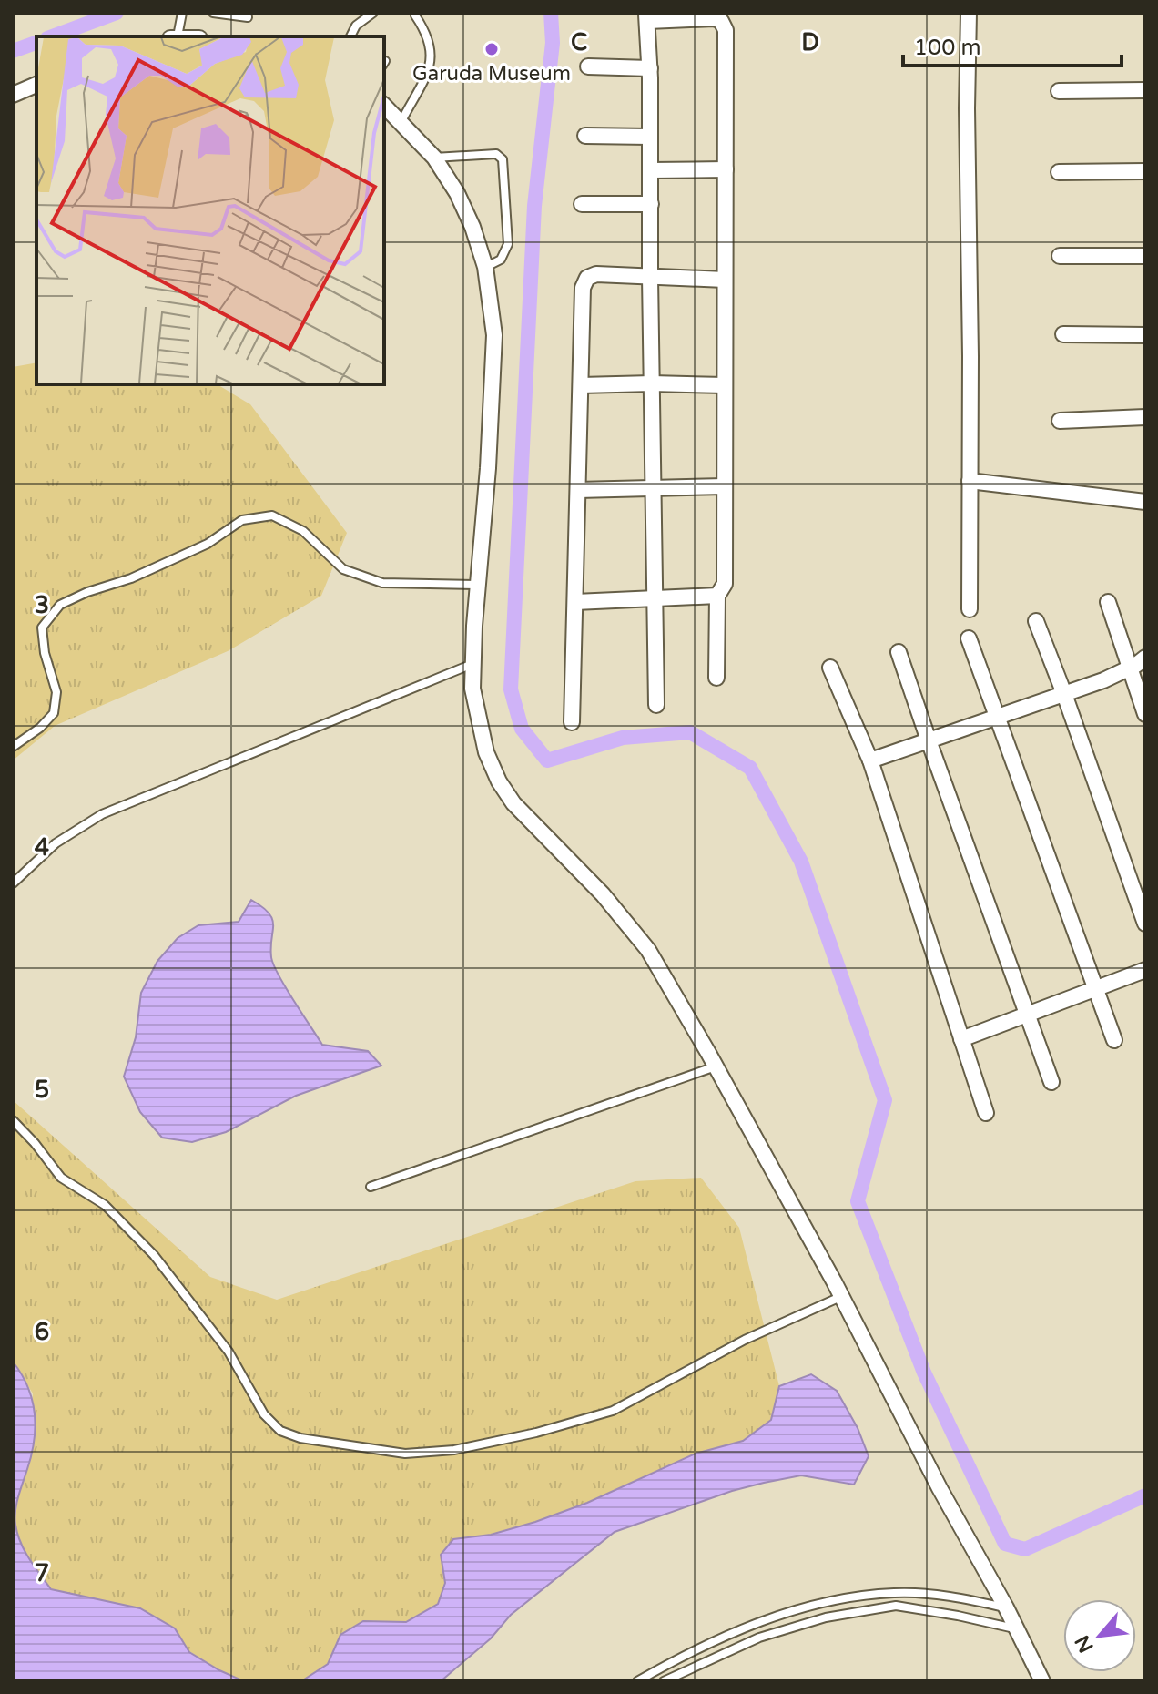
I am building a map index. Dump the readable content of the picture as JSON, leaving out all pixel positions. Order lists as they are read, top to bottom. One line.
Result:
{"places":["Garuda Museum"],"scale_bar":"100 m","north":"bottom left","grid":{"columns":["C","D"],"rows":["3","4","5","6","7"]}}
